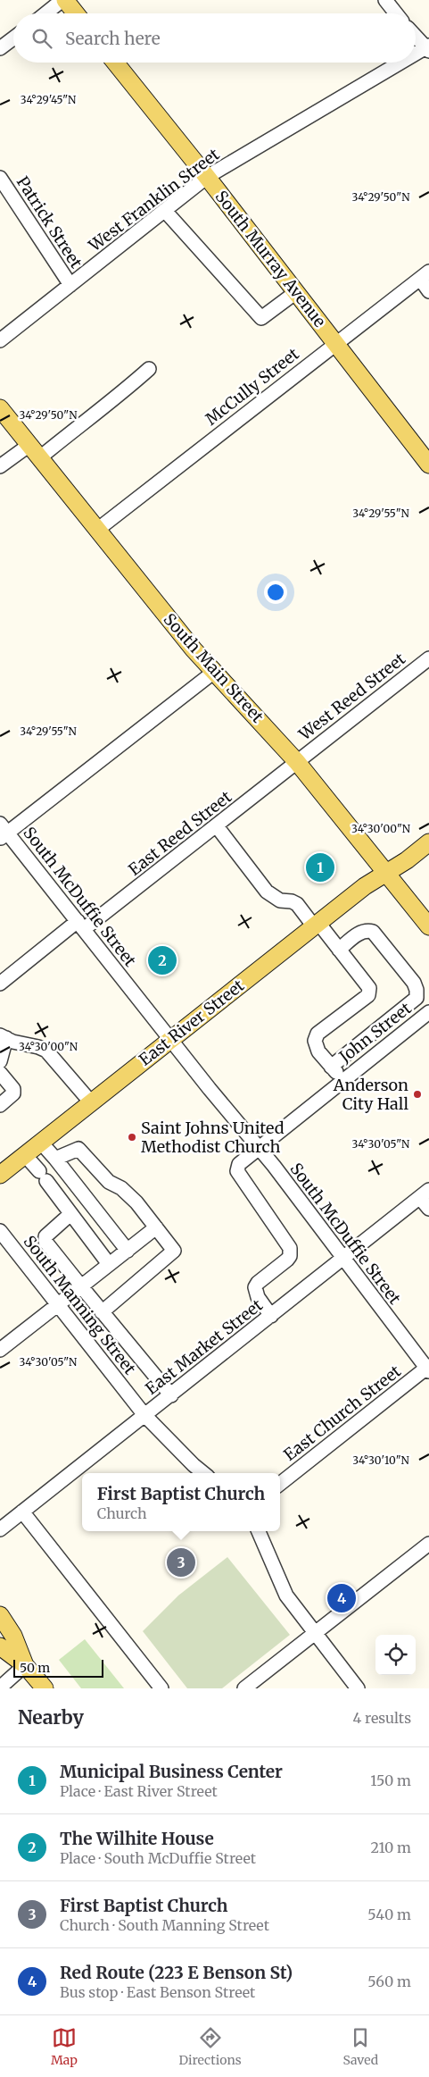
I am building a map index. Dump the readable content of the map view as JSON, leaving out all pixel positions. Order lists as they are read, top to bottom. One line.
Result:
{"streets":{"main road":["South Murray Avenue","South Main Street","East River Street"],"street":["West Franklin Street","Patrick Street","McCully Street","West Reed Street","East Reed Street","South McDuffie Street","John Street","South Manning Street","East Market Street","East Church Street"]},"crossings":[["West Franklin Street","Patrick Street"],["West Franklin Street","South Murray Avenue"],["South Murray Avenue","McCully Street"],["McCully Street","South Main Street"],["South Main Street","West Reed Street"],["South Main Street","East Reed Street"],["South Main Street","East River Street"],["West Reed Street","East Reed Street"],["East Reed Street","South McDuffie Street"],["South McDuffie Street","East River Street"],["South McDuffie Street","John Street"],["South McDuffie Street","East Market Street"],["South McDuffie Street","East Church Street"],["John Street","East Market Street"],["South Manning Street","East Market Street"]],"places":["Anderson City Hall","Saint Johns United Methodist Church"],"scale_bar":"50 m","page":{"search":"Search here","pins":["1","2","3","4"],"popup":["First Baptist Church","Church"],"scale":"50 m","heading":["Nearby","4 results"],"list":[{"mark":"1","name":"Municipal Business Center","note":"Place · East River Street","value":"150 m"},{"mark":"2","name":"The Wilhite House","note":"Place · South McDuffie Street","value":"210 m"},{"mark":"3","name":"First Baptist Church","note":"Church · South Manning Street","value":"540 m"},{"mark":"4","name":"Red Route (223 E Benson St)","note":"Bus stop · East Benson Street","value":"560 m"}],"nav":["Map","Directions","Saved"]},"coordinates":["34°29'45\"N","34°29'50\"N","34°29'55\"N","34°30'00\"N","34°30'05\"N","34°30'10\"N"]}
